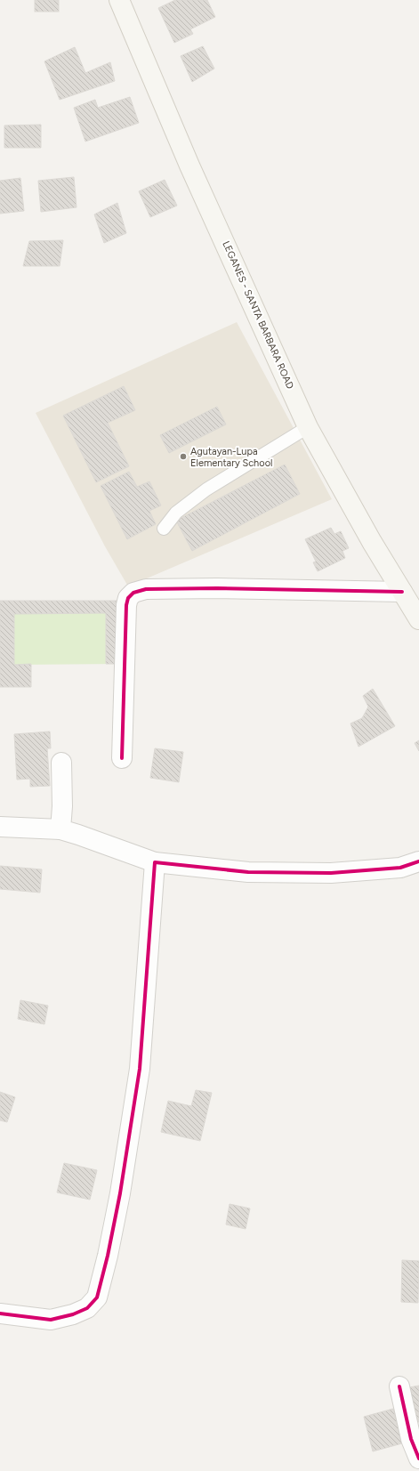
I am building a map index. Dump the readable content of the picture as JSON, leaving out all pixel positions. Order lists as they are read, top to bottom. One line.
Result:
{"streets":{"main road":["LEGANES - SANTA BARBARA ROAD"]},"places":["Agutayan-Lupa Elementary School"]}
